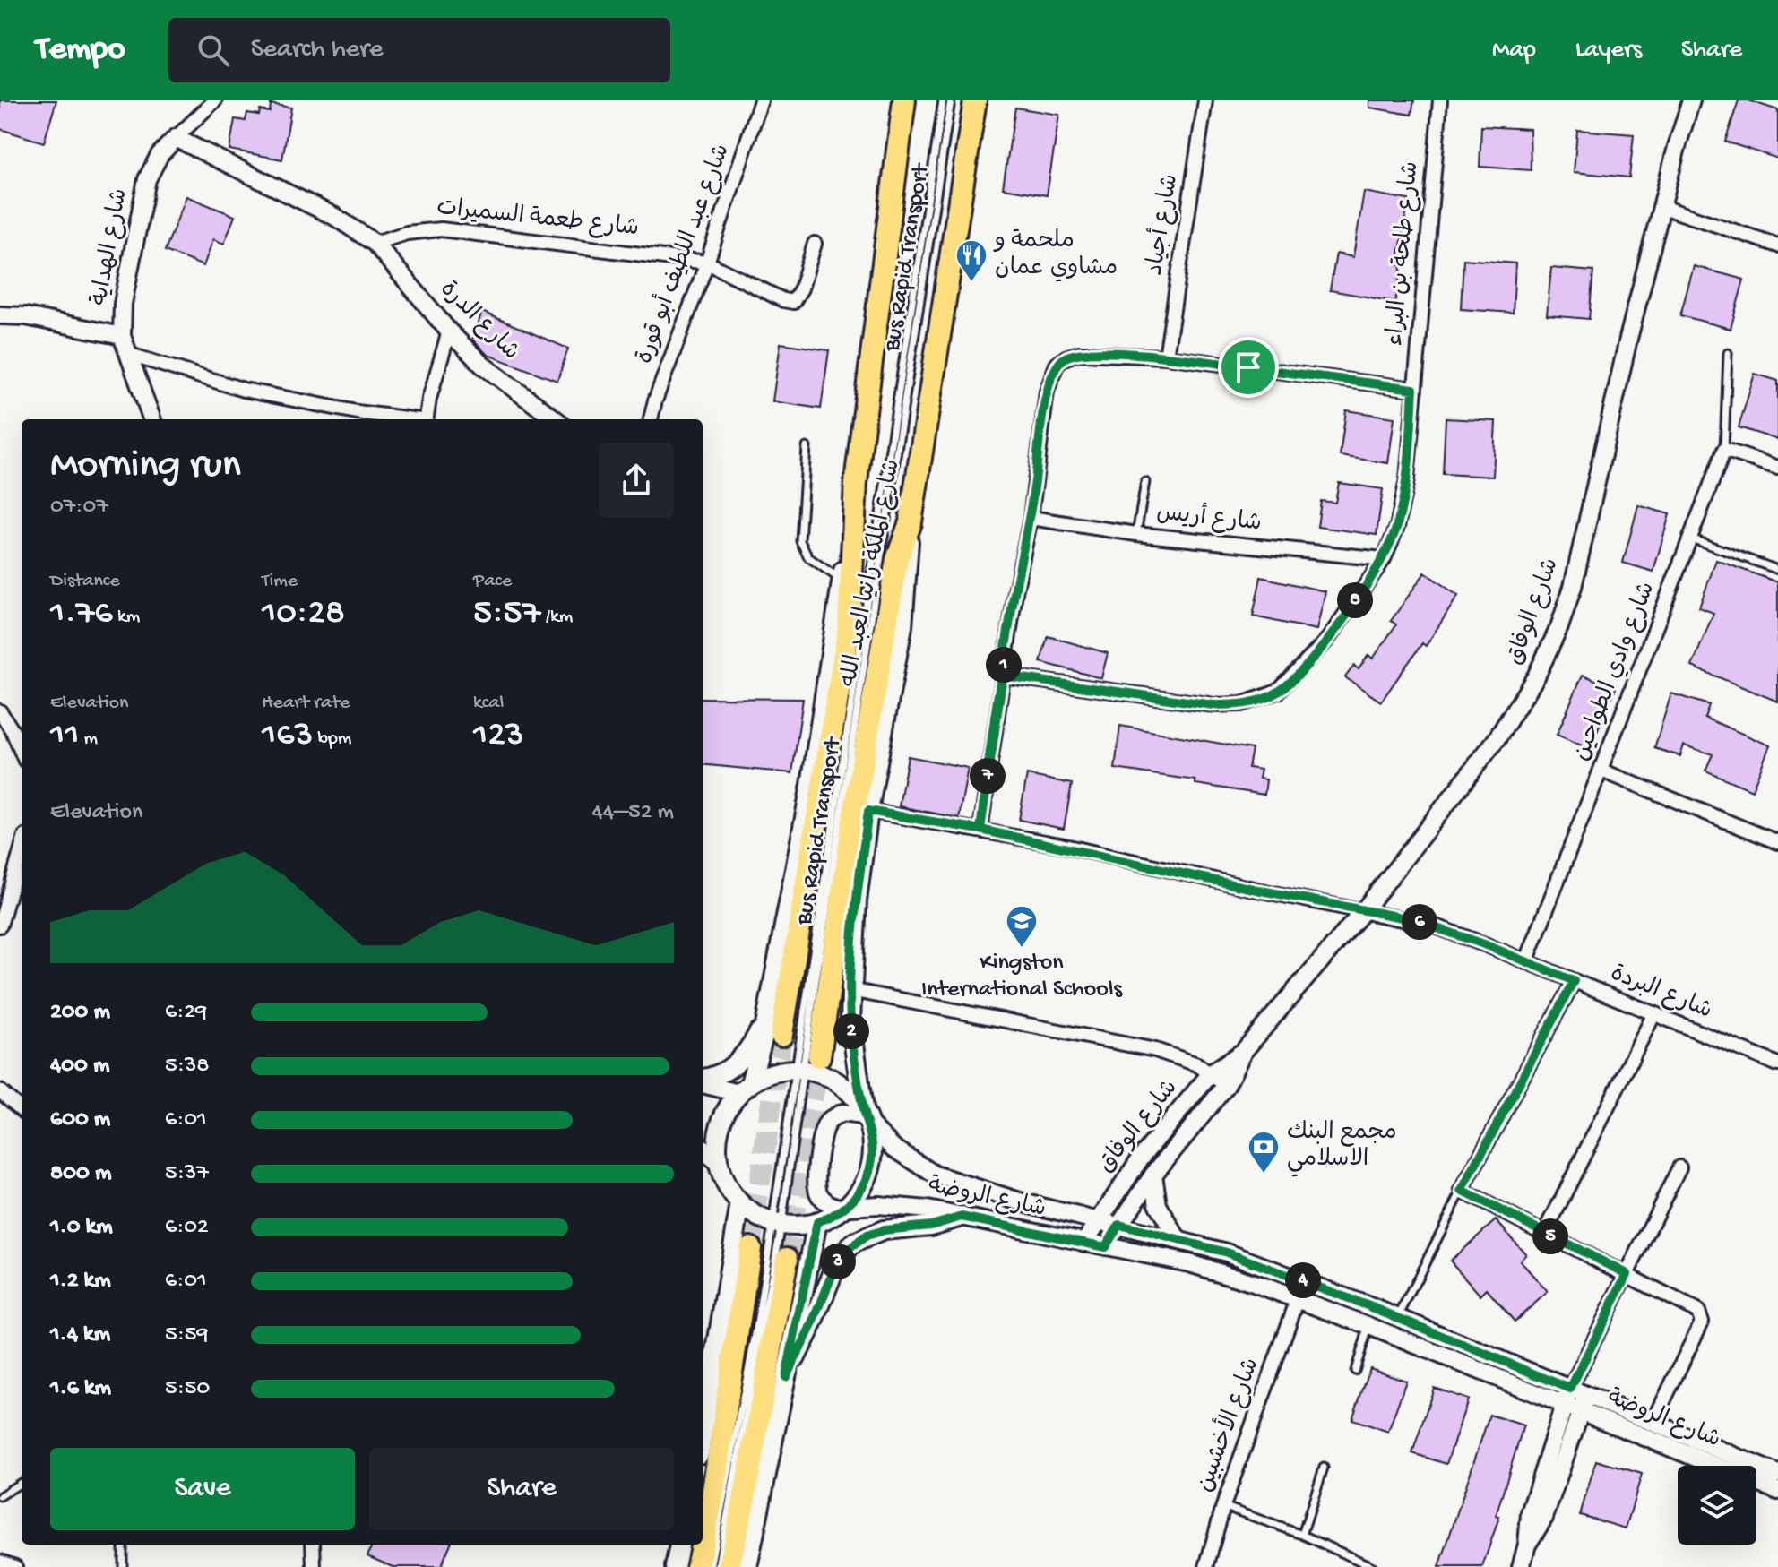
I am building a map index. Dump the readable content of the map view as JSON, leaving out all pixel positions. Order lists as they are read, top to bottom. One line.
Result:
{"streets":{"main road":["شارع الملكة رانيا العبد الله"],"street":["شارع طعمة السميرات","شارع أجياد","شارع الهداية","شارع طلحة بن البراء","شارع عبد اللطيف أبو قورة","شارع الدرة","شارع أريس","شارع الوفاق","شارع وادي الطواحين","شارع البردة","شارع الروضة","شارع الأخشبين"],"lane":["Bus Rapid Transport"]},"crossings":[["شارع طعمة السميرات","شارع عبد اللطيف أبو قورة"],["شارع طعمة السميرات","شارع الدرة"],["شارع طلحة بن البراء","شارع أريس"],["Bus Rapid Transport","شارع الملكة رانيا العبد الله"],["شارع الوفاق","شارع البردة"],["شارع الوفاق","شارع الروضة"],["شارع وادي الطواحين","شارع البردة"],["شارع الروضة","شارع الأخشبين"]],"places":{"restaurant":["ملحمة و مشاوي عمان"],"school or university":["Kingston International Schools"],"bank":["مجمع البنك الاسلامي"]},"page":{"header":"Tempo","search":"Search here","nav":["Map","Layers","Share"],"heading":["Morning run","07:07"],"stats":[["Distance","1.76 km"],["Time","10:28"],["Pace","5:57 /km"],["Elevation","11 m"],["Heart rate","163 bpm"],["kcal","123"]],"pins":["8","1","7","6","2","5","3","4"],"chart":["Elevation","44–52 m"],"list":[{"name":"200 m","note":"6:29"},{"name":"400 m","note":"5:38"},{"name":"600 m","note":"6:01"},{"name":"800 m","note":"5:37"},{"name":"1.0 km","note":"6:02"},{"name":"1.2 km","note":"6:01"},{"name":"1.4 km","note":"5:59"},{"name":"1.6 km","note":"5:50"}],"buttons":["Save","Share"]}}
